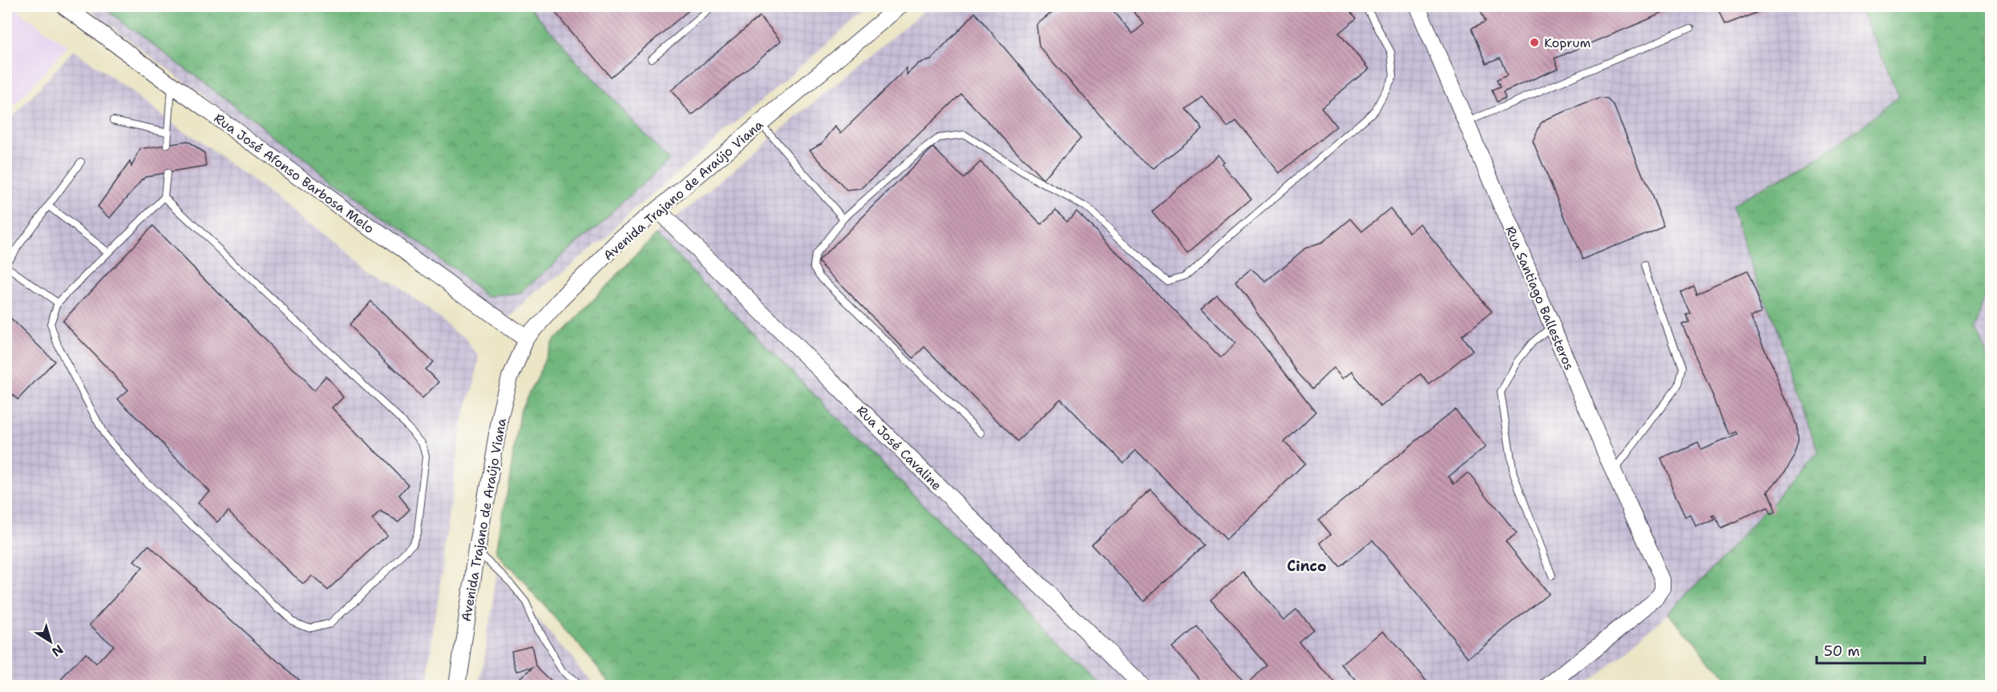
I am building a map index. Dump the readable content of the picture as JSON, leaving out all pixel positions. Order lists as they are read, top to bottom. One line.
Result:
{"streets":{"street":["Rua José Afonso Barbosa Melo","Avenida Trajano de Araújo Viana","Rua Santiago Ballesteros","Rua José Cavaline"]},"crossings":[["Rua José Afonso Barbosa Melo","Avenida Trajano de Araújo Viana"],["Avenida Trajano de Araújo Viana","Rua José Cavaline"]],"districts":["Cinco"],"places":["Koprum"],"scale_bar":"50 m","north":"bottom right"}
